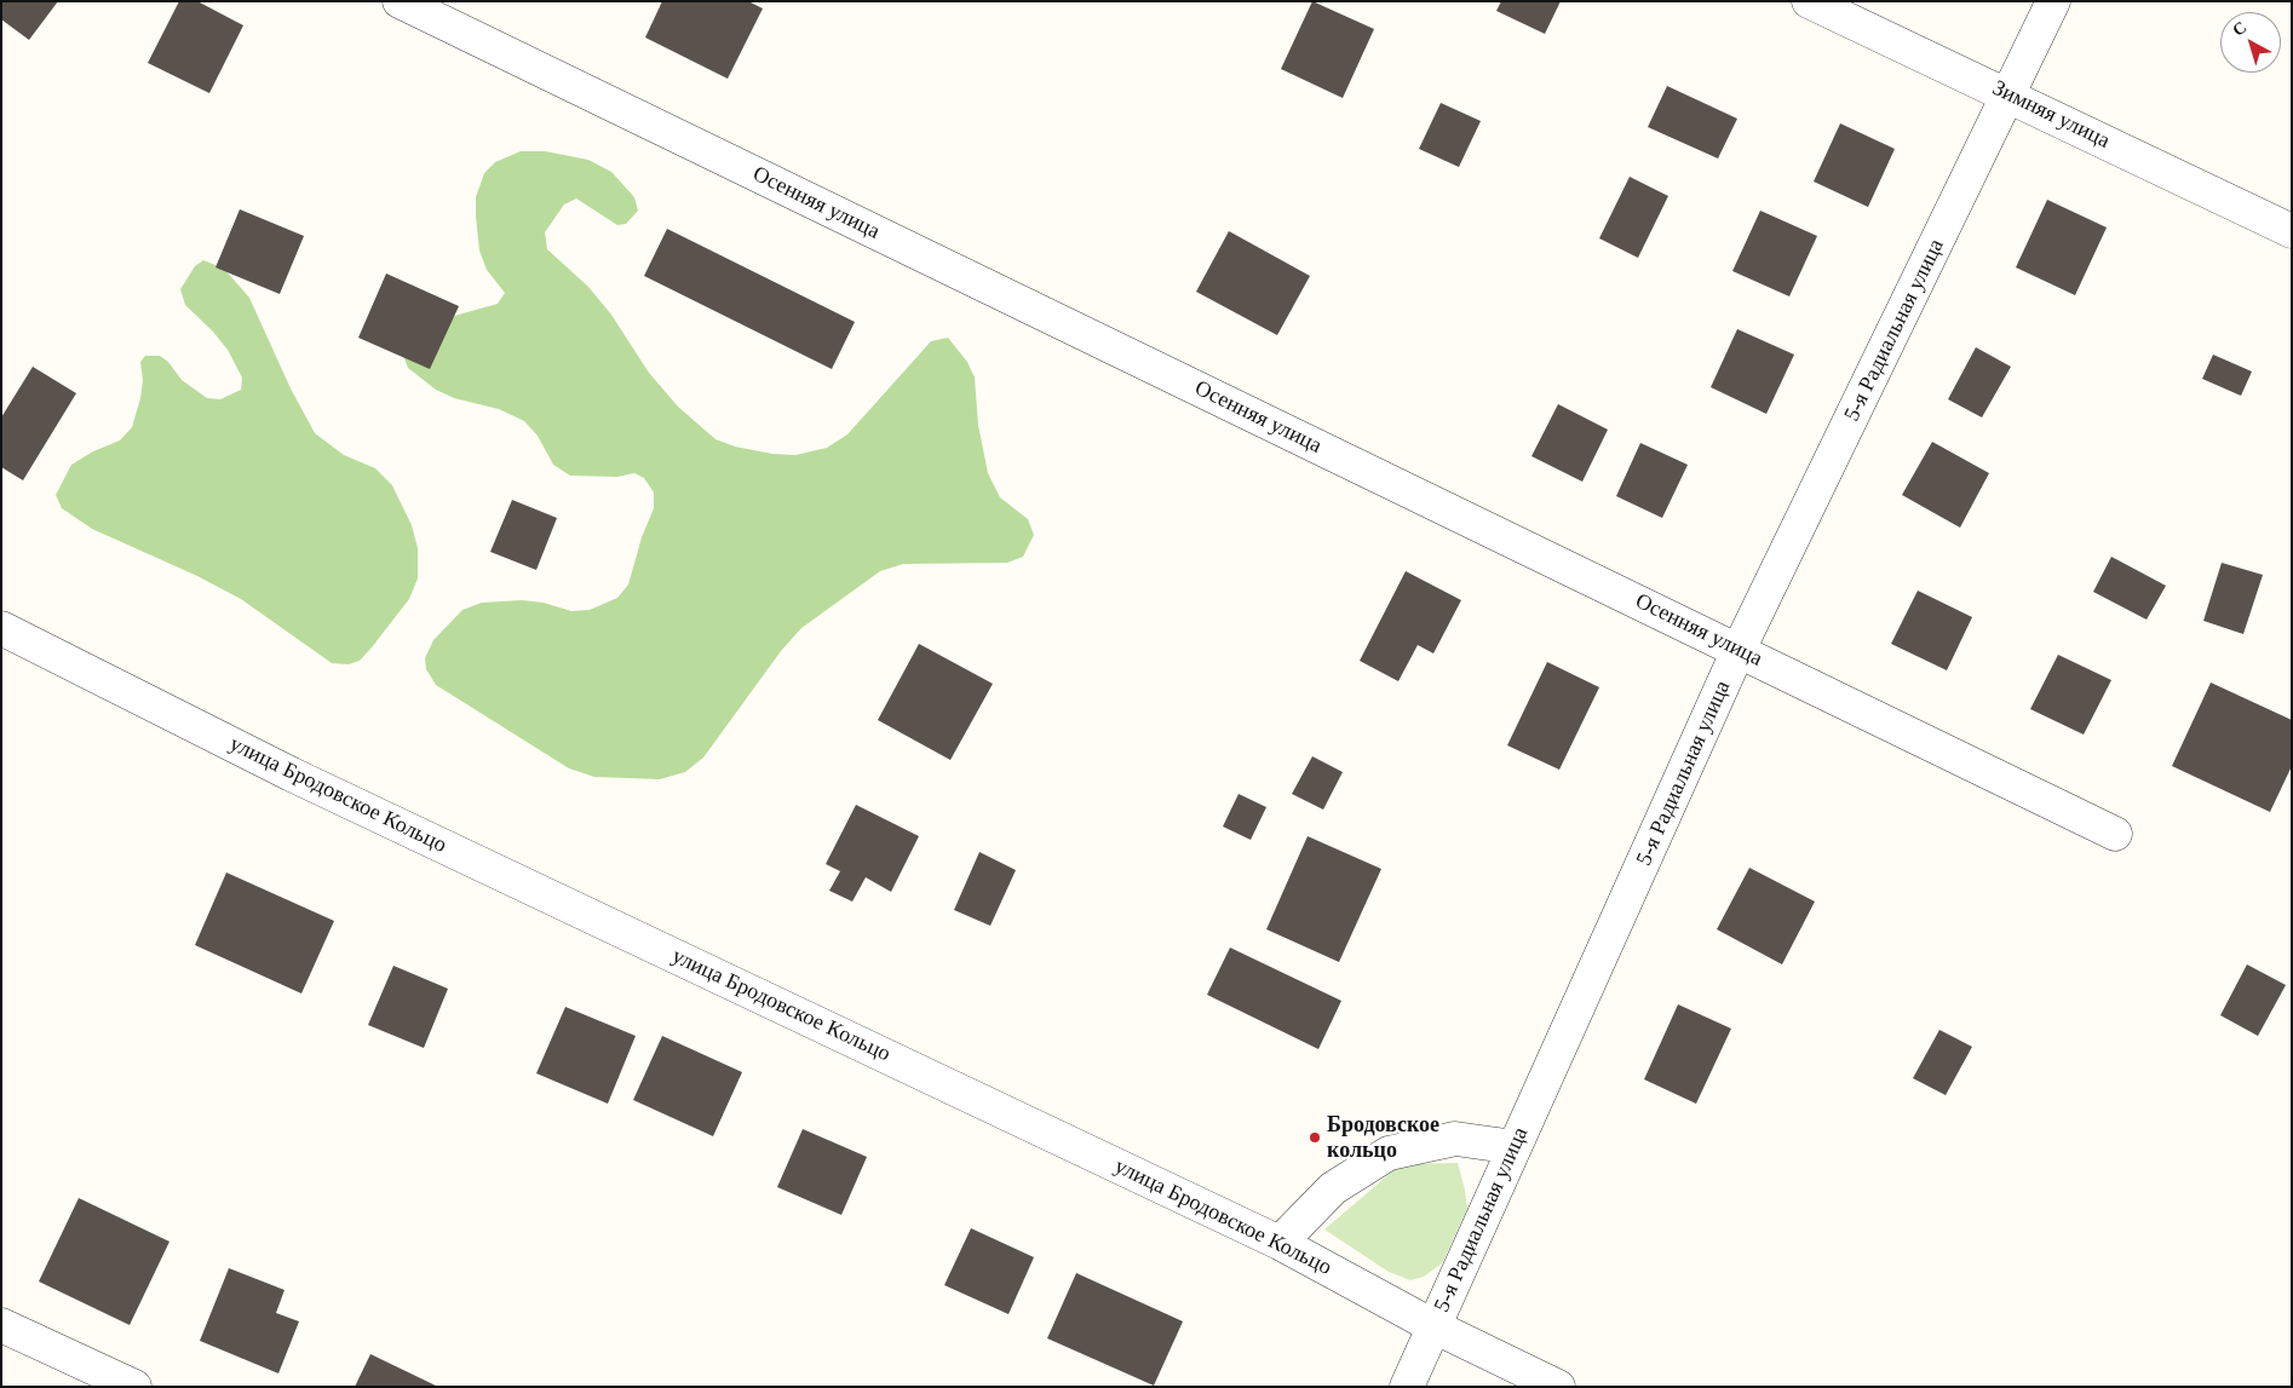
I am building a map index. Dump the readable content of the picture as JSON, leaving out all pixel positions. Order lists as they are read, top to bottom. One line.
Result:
{"streets":{"street":["Зимняя улица","Осенняя улица","5-я Радиальная улица","улица Бродовское Кольцо"]},"crossings":[["Зимняя улица","5-я Радиальная улица"],["Осенняя улица","5-я Радиальная улица"],["5-я Радиальная улица","улица Бродовское Кольцо"]],"places":["Бродовское кольцо"],"north":"top left"}
